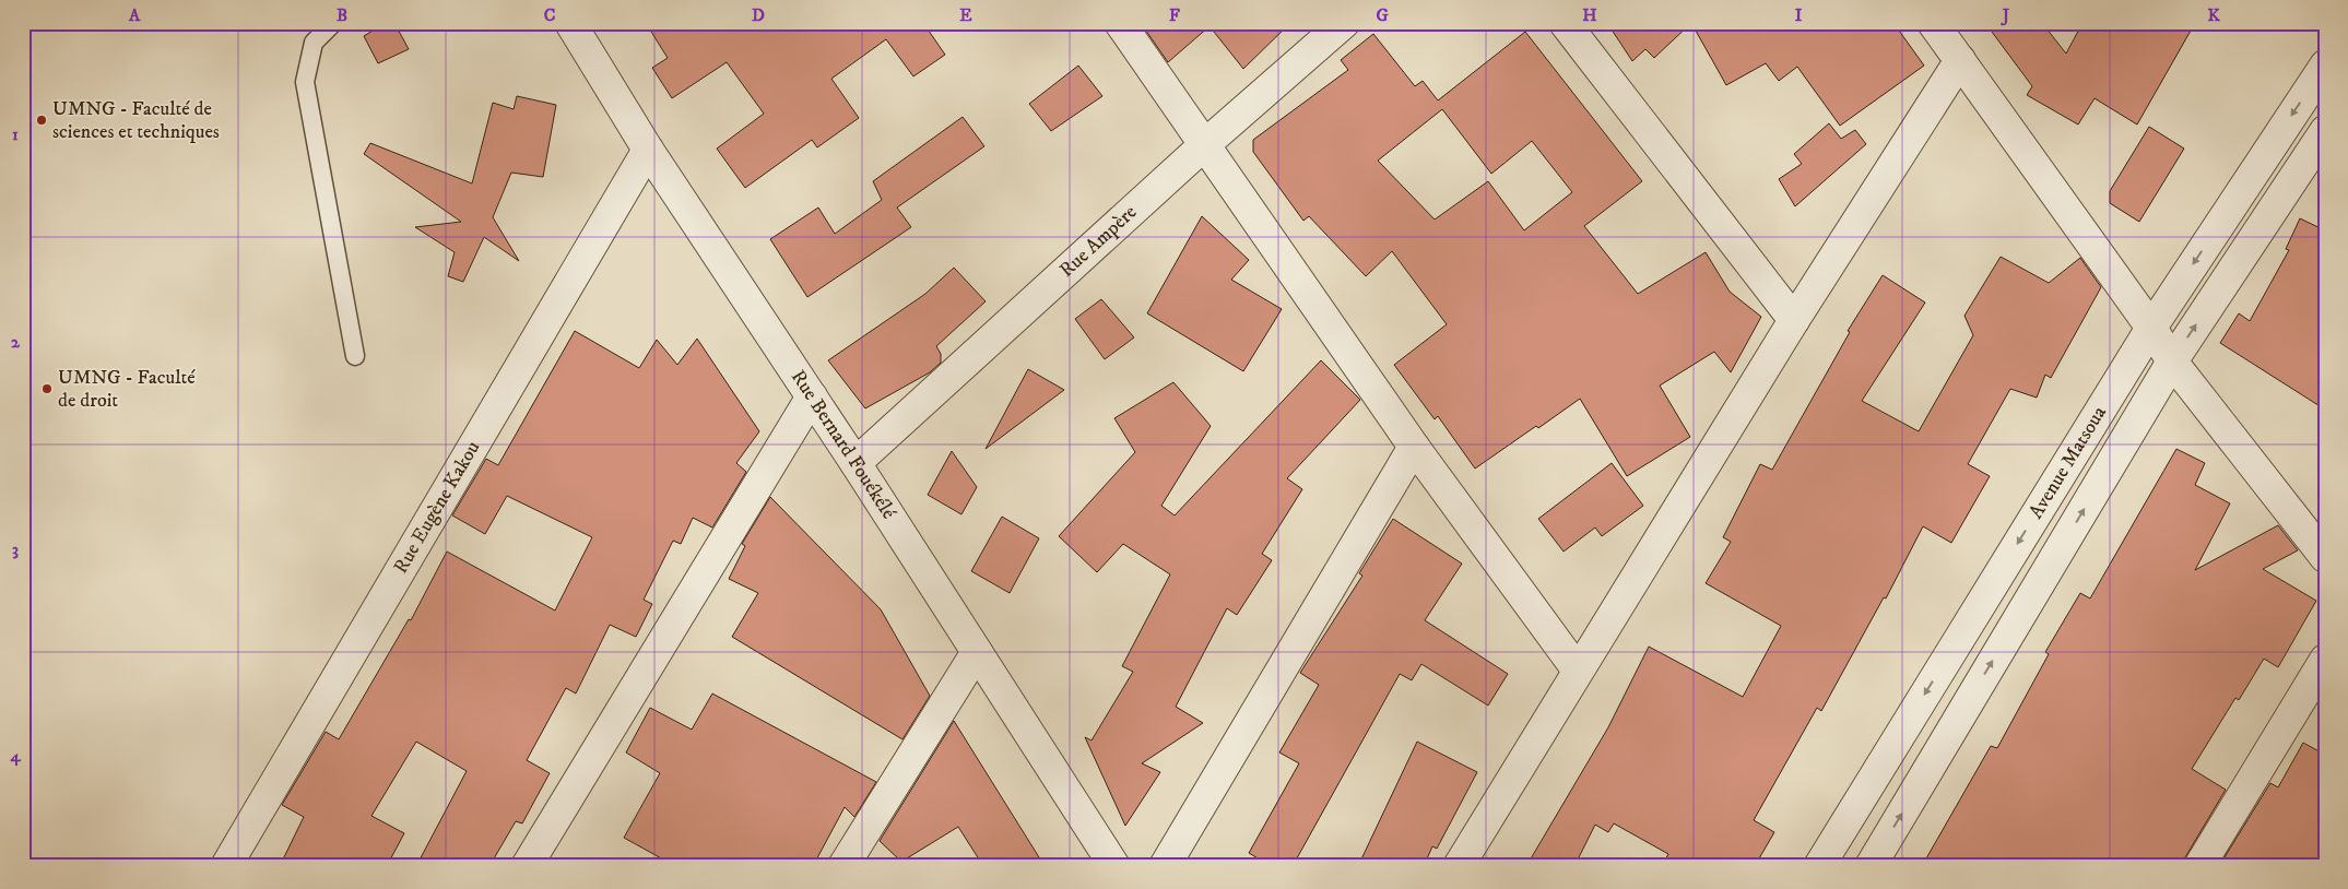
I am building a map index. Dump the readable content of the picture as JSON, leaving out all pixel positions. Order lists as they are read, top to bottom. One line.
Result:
{"streets":{"street":["Rue Ampère","Rue Bernard Fouékélé","Avenue Matsoua","Rue Eugène Kakou"]},"crossings":[["Rue Ampère","Rue Bernard Fouékélé"],["Rue Bernard Fouékélé","Rue Eugène Kakou"]],"places":["UMNG - Faculté de sciences et techniques","UMNG - Faculté de droit"],"grid":{"columns":["A","B","C","D","E","F","G","H","I","J","K"],"rows":["1","2","3","4"]}}
